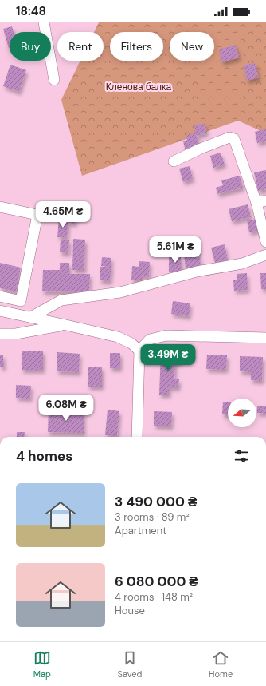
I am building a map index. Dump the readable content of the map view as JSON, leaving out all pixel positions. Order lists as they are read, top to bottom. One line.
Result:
{"parks":["Кленова балка"],"north":"left","page":{"status":"18:48","chip":["Buy","Rent","Filters","New"],"price":["4.65M ₴","5.61M ₴","3.49M ₴","6.08M ₴"],"heading":"4 homes","list":[{"name":"3 490 000 ₴","note":"3 rooms · 89 m² · Apartment"},{"name":"6 080 000 ₴","note":"4 rooms · 148 m² · House"}],"tabs":["Map","Saved","Home"]}}
